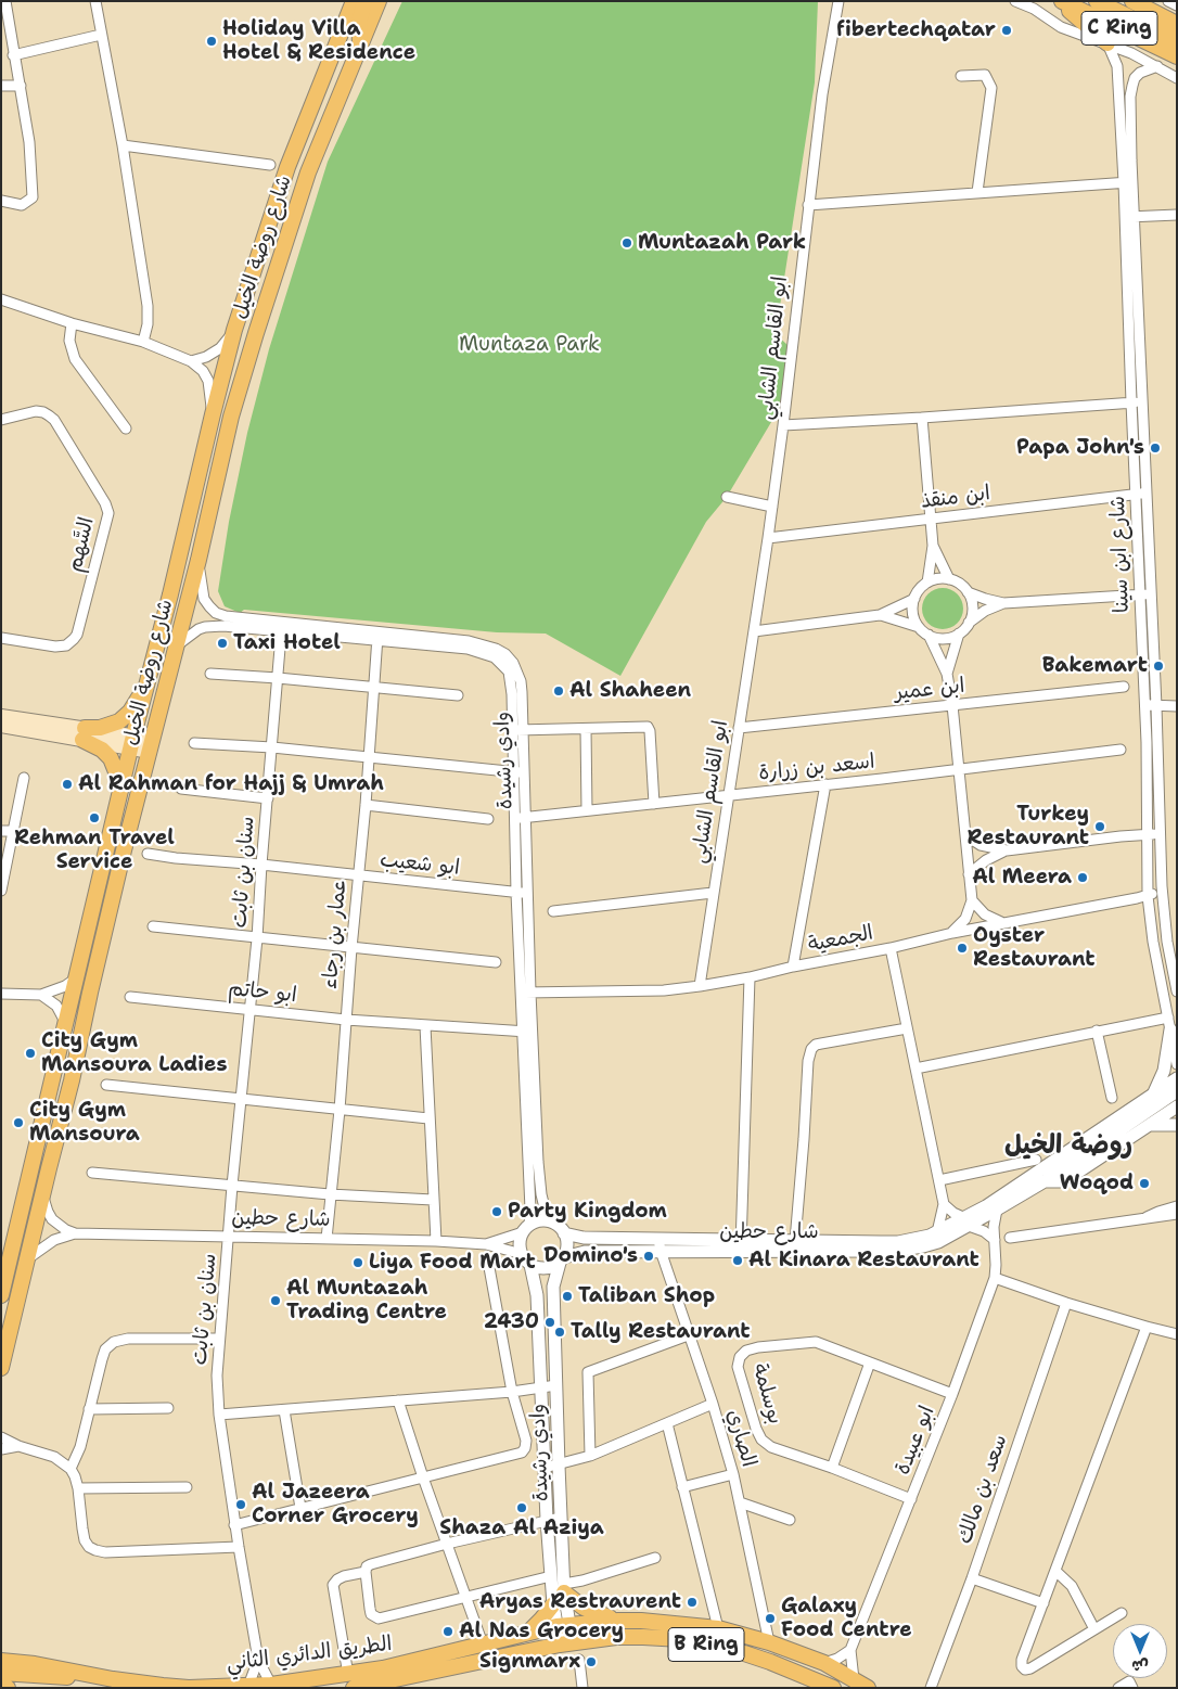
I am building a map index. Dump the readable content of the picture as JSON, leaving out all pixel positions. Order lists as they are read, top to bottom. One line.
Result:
{"streets":{"main road":["C Ring","شارع روضة الخيل","B Ring","الطريق الدائري الثاني"],"street":["ابو القاسم الشابي","ابن منقذ","السَّهم","شارع ابن سينا","ابن عمير","وادي رشيدة","اسعد بن زرارة","ابو شعيب","سنان بن ثابت","عمار بن رجاء","الجمعية","ابو حاتم","شارع حطين","بوسلمة","الصاري","ابو عبيدة","سعد بن مالك"]},"crossings":[["شارع روضة الخيل","وادي رشيدة"],["شارع روضة الخيل","شارع حطين"],["ابو القاسم الشابي","ابن منقذ"],["ابو القاسم الشابي","ابن عمير"],["ابو القاسم الشابي","اسعد بن زرارة"],["ابو القاسم الشابي","الجمعية"],["ابن منقذ","شارع ابن سينا"],["شارع ابن سينا","الجمعية"],["وادي رشيدة","اسعد بن زرارة"],["وادي رشيدة","ابو شعيب"],["وادي رشيدة","سنان بن ثابت"],["وادي رشيدة","عمار بن رجاء"],["وادي رشيدة","الجمعية"],["وادي رشيدة","ابو حاتم"],["وادي رشيدة","شارع حطين"],["وادي رشيدة","الطريق الدائري الثاني"],["ابو شعيب","سنان بن ثابت"],["ابو شعيب","عمار بن رجاء"],["سنان بن ثابت","ابو حاتم"],["سنان بن ثابت","شارع حطين"],["سنان بن ثابت","الطريق الدائري الثاني"],["عمار بن رجاء","ابو حاتم"],["عمار بن رجاء","شارع حطين"],["شارع حطين","الصاري"],["بوسلمة","ابو عبيدة"],["الصاري","الطريق الدائري الثاني"],["ابو عبيدة","الطريق الدائري الثاني"]],"districts":["روضة الخيل"],"parks":["Muntaza Park"],"places":["fibertechqatar","Holiday Villa Hotel & Residence","Muntazah Park","Papa John's","Taxi Hotel","Bakemart","Al Shaheen","Al Rahman for Hajj & Umrah","Rehman Travel Service","Turkey Restaurant","Al Meera","Oyster Restaurant","City Gym Mansoura Ladies","City Gym Mansoura","Woqod","Party Kingdom","Domino's","Al Kinara Restaurant","Liya Food Mart","Taliban Shop","Al Muntazah Trading Centre","2430","Tally Restaurant","Al Jazeera Corner Grocery","Shaza Al Aziya","Aryas Restraurent","Galaxy Food Centre","Al Nas Grocery","Signmarx"],"north":"bottom"}
